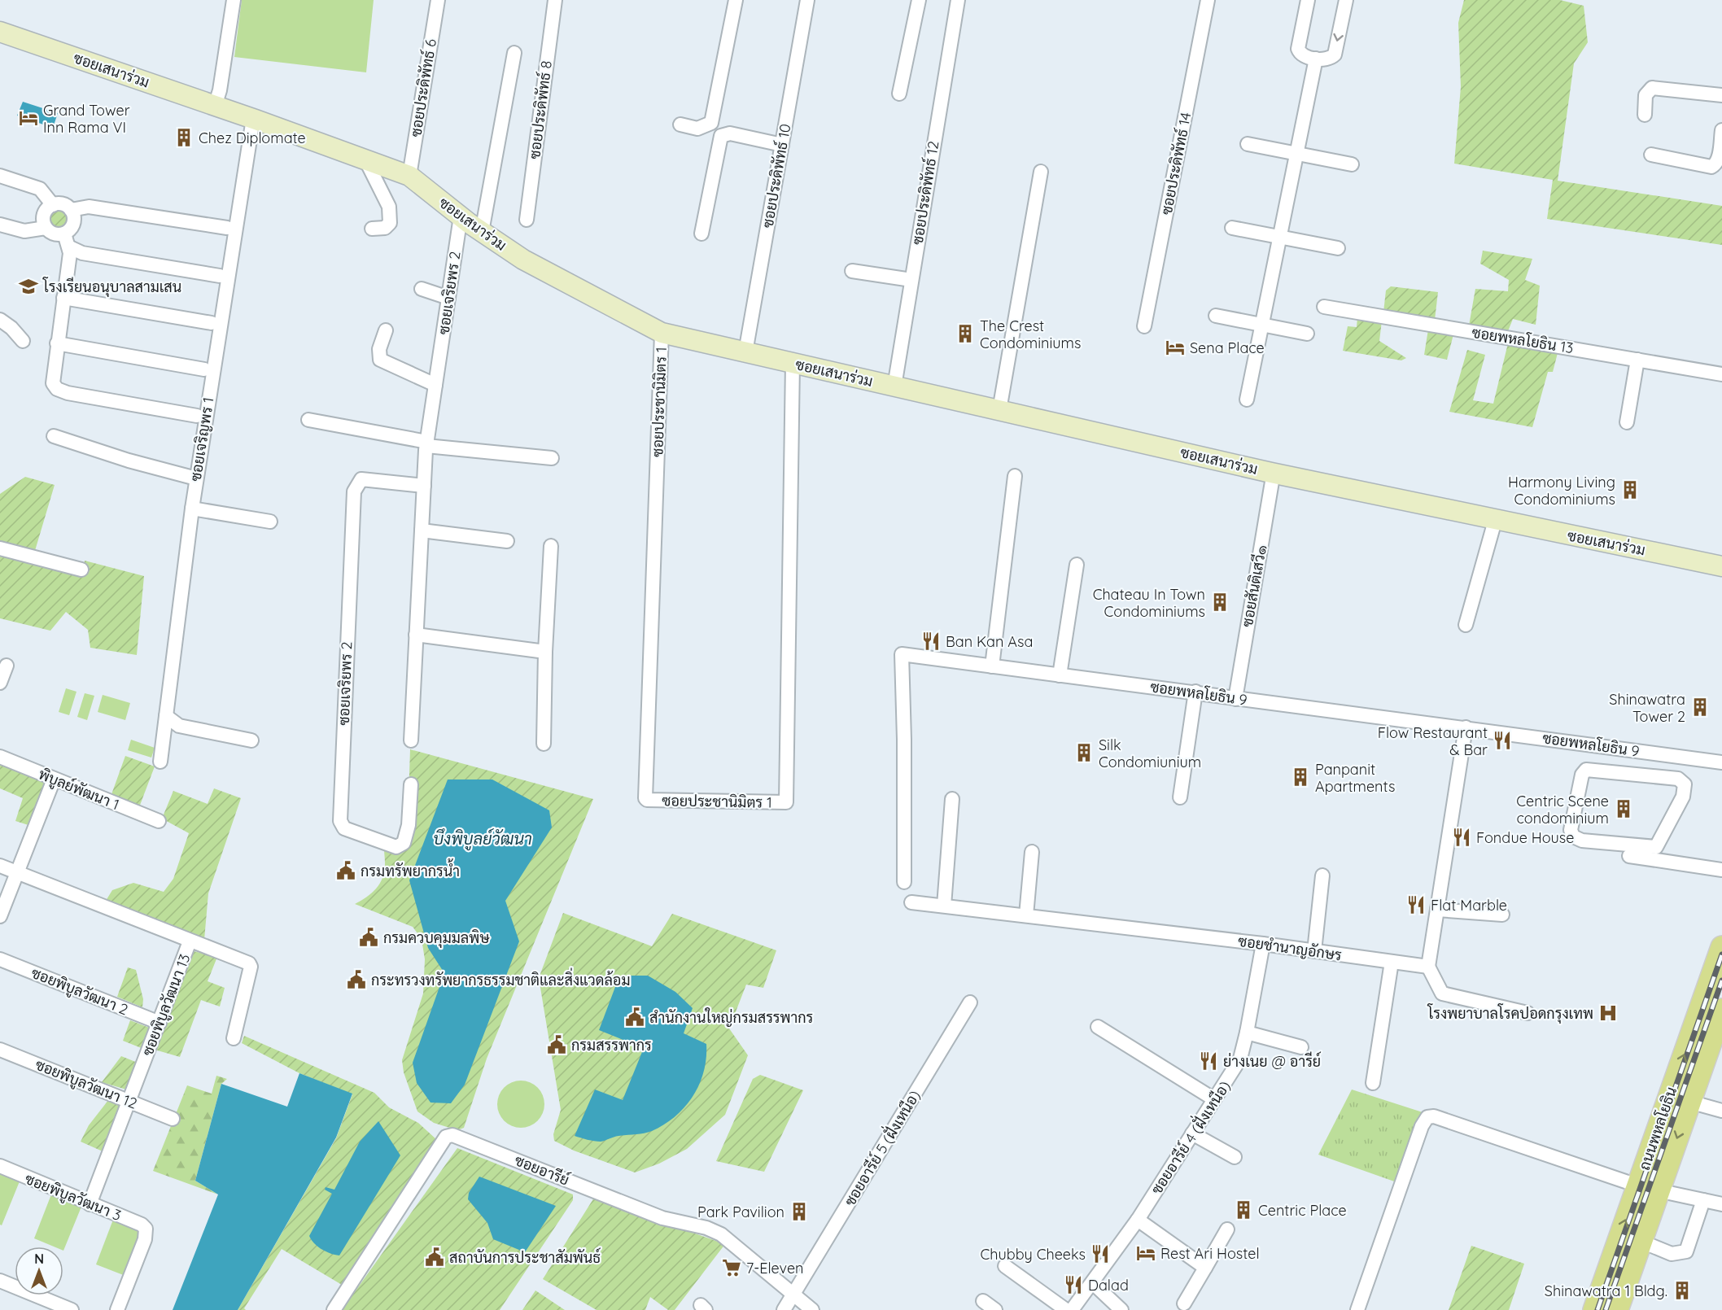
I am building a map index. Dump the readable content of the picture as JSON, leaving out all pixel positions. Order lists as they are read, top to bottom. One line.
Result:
{"streets":{"main road":["ถนนพหลโยธิน"],"street":["ซอยเสนาร่วม","ซอยประดิพัทธ์ 6","ซอยประดิพัทธ์ 8","ซอยประดิพัทธ์ 14","ซอยประดิพัทธ์ 10","ซอยประดิพัทธ์ 12","ซอยเจริยพร 2","ซอยพหลโยธิน 13","ซอยประชานิมิตร 1","ซอยเจริญพร 1","ซอยสันติเสวี๑","ซอยพหลโยธิน 9","พิบูลย์พัฒนา 1","ซอยชำนาญอักษร","ซอยพิบูลวัฒนา 2","ซอยพิบูลวัฒนา 13","ซอยพิบูลวัฒนา 12","ซอยอารีย์ 4 (ฝั่งเหนือ)","ซอยอารีย์ 5 (ฝั่งเหนือ)","ซอยอารีย์","ซอยพิบูลวัฒนา 3"]},"crossings":[["ซอยเสนาร่วม","ซอยประดิพัทธ์ 6"],["ซอยเสนาร่วม","ซอยประดิพัทธ์ 10"],["ซอยเสนาร่วม","ซอยประดิพัทธ์ 12"],["ซอยเสนาร่วม","ซอยเจริยพร 2"],["ซอยเสนาร่วม","ซอยประชานิมิตร 1"],["ซอยเสนาร่วม","ซอยเจริญพร 1"],["ซอยเสนาร่วม","ซอยสันติเสวี๑"],["ซอยสันติเสวี๑","ซอยพหลโยธิน 9"],["ซอยชำนาญอักษร","ซอยอารีย์ 4 (ฝั่งเหนือ)"],["ซอยพิบูลวัฒนา 2","ซอยพิบูลวัฒนา 13"],["ซอยพิบูลวัฒนา 13","ซอยพิบูลวัฒนา 12"],["ซอยพิบูลวัฒนา 13","ซอยพิบูลวัฒนา 3"],["ซอยอารีย์ 5 (ฝั่งเหนือ)","ซอยอารีย์"]],"water":["บึงพิบูลย์วัฒนา"],"places":{"hotel":["Grand Tower Inn Rama VI","Sena Place","Rest Ari Hostel"],"building":["Chez Diplomate","The Crest Condominiums","Harmony Living Condominiums","Chateau In Town Condominiums","Shinawatra Tower 2","Silk Condomiunium","Panpanit Apartments","Centric Scene condominium","Centric Place","Park Pavilion","Shinawatra 1 Bldg."],"school or university":["โรงเรียนอนุบาลสามเสน"],"restaurant":["Ban Kan Asa","Flow Restaurant & Bar","Fondue House","Flat Marble","ย่างเนย @ อารีย์","Chubby Cheeks","Dalad"],"public building":["กรมทรัพยากรน้ำ","กรมควบคุมมลพิษ","กระทรวงทรัพยากรธรรมชาติและสิ่งแวดล้อม","สำนักงานใหญ่กรมสรรพากร","กรมสรรพากร","สถาบันการประชาสัมพันธ์"],"hospital":["โรงพยาบาลโรคปอดกรุงเทพ"],"supermarket":["7-Eleven"]},"north":"top"}
